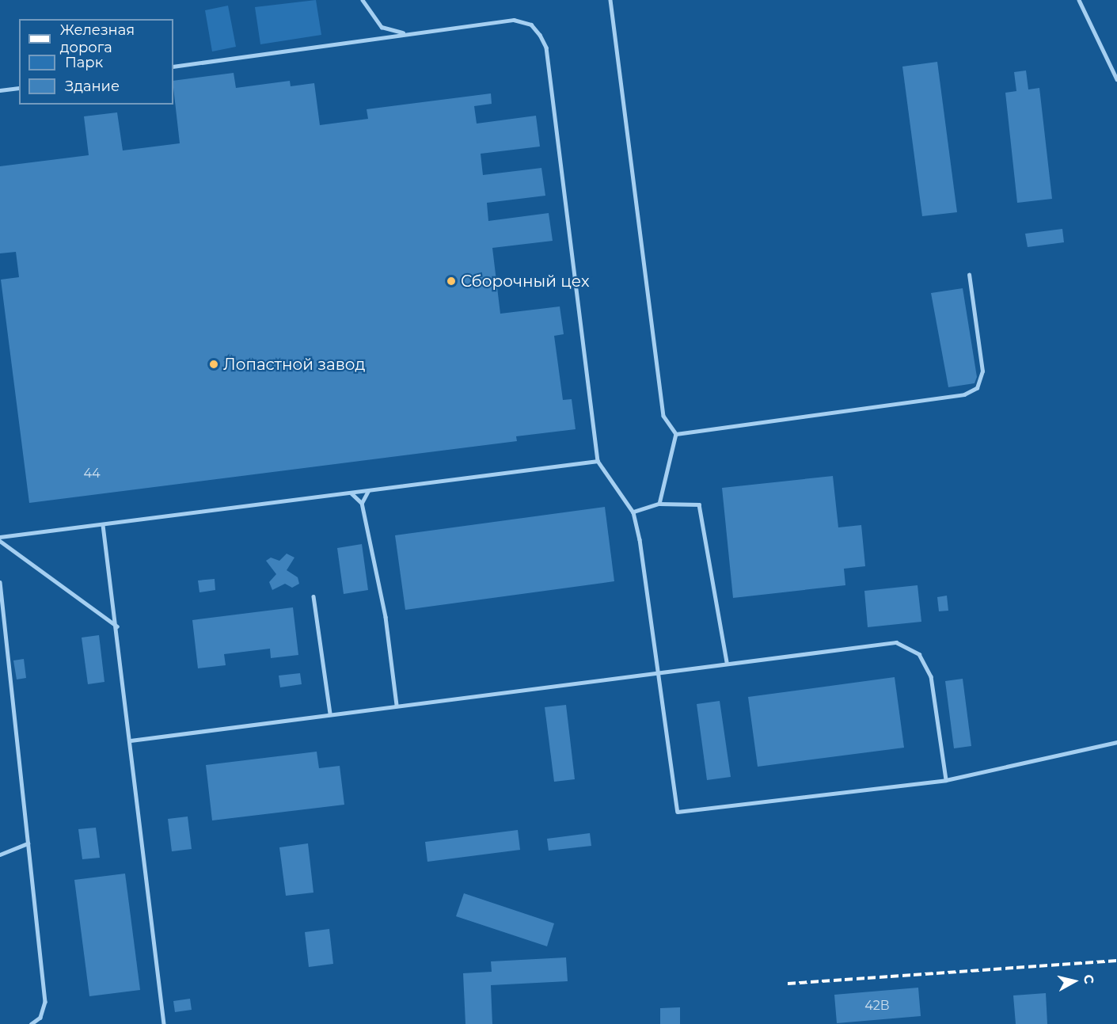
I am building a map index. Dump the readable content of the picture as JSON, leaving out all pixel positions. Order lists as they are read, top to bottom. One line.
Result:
{"places":["Сборочный цех","Лопастной завод"],"house_numbers":["44","42В"],"legend":["Железная дорога","Парк","Здание"],"north":"right"}
